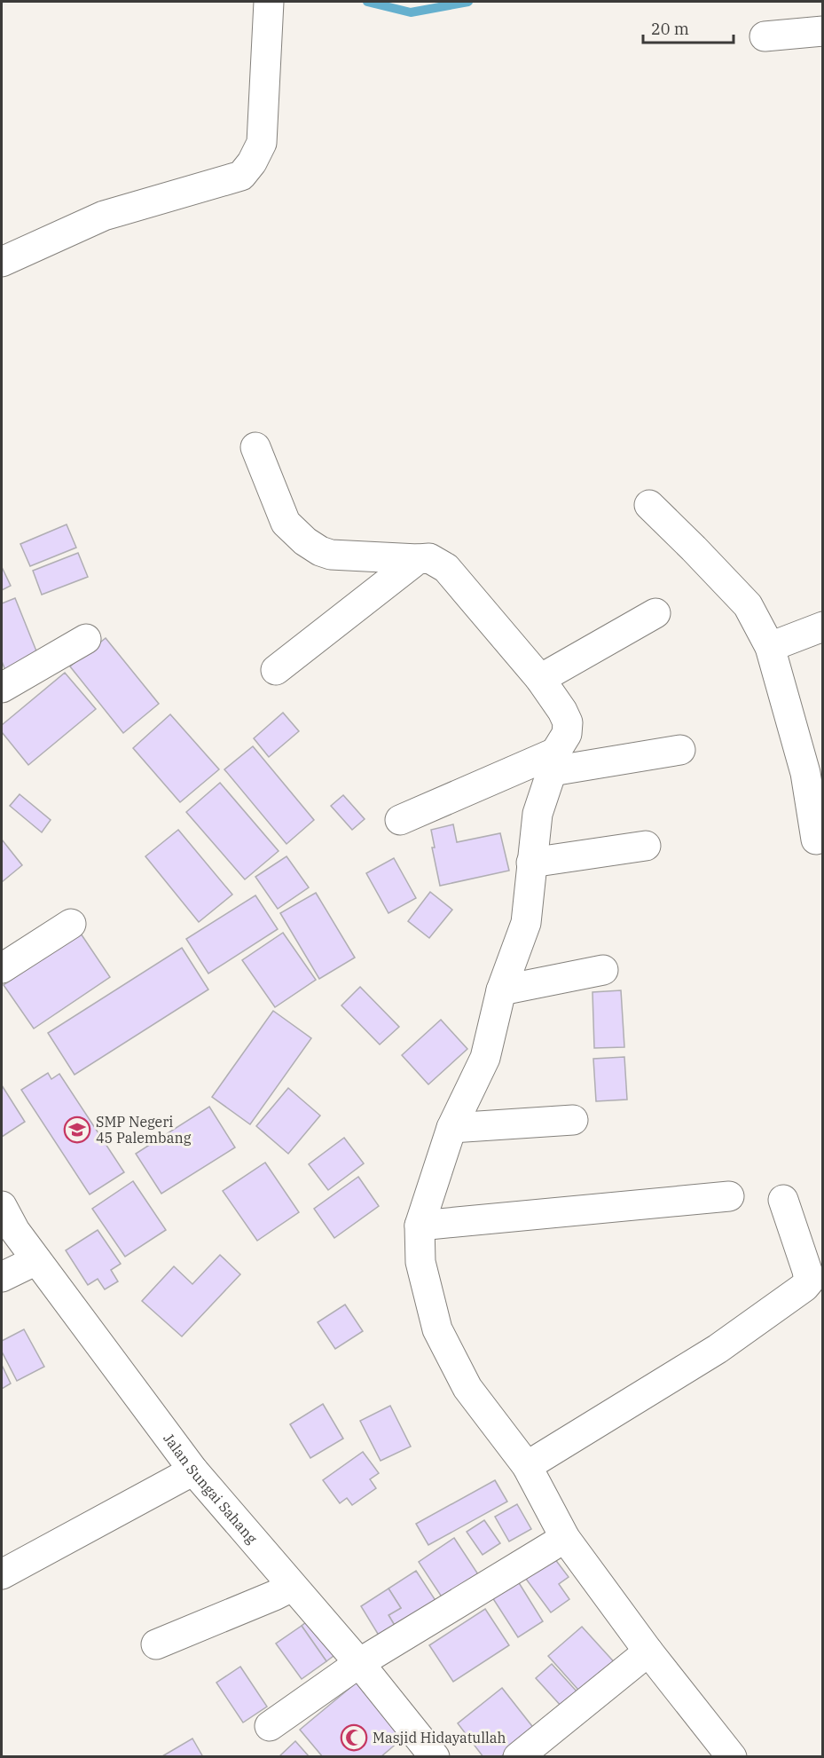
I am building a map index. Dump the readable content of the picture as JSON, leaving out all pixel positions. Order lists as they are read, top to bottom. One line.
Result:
{"streets":{"street":["Jalan Sungai Sahang"]},"places":{"school or university":["SMP Negeri 45 Palembang"],"mosque":["Masjid Hidayatullah"]},"scale_bar":"20 m"}
